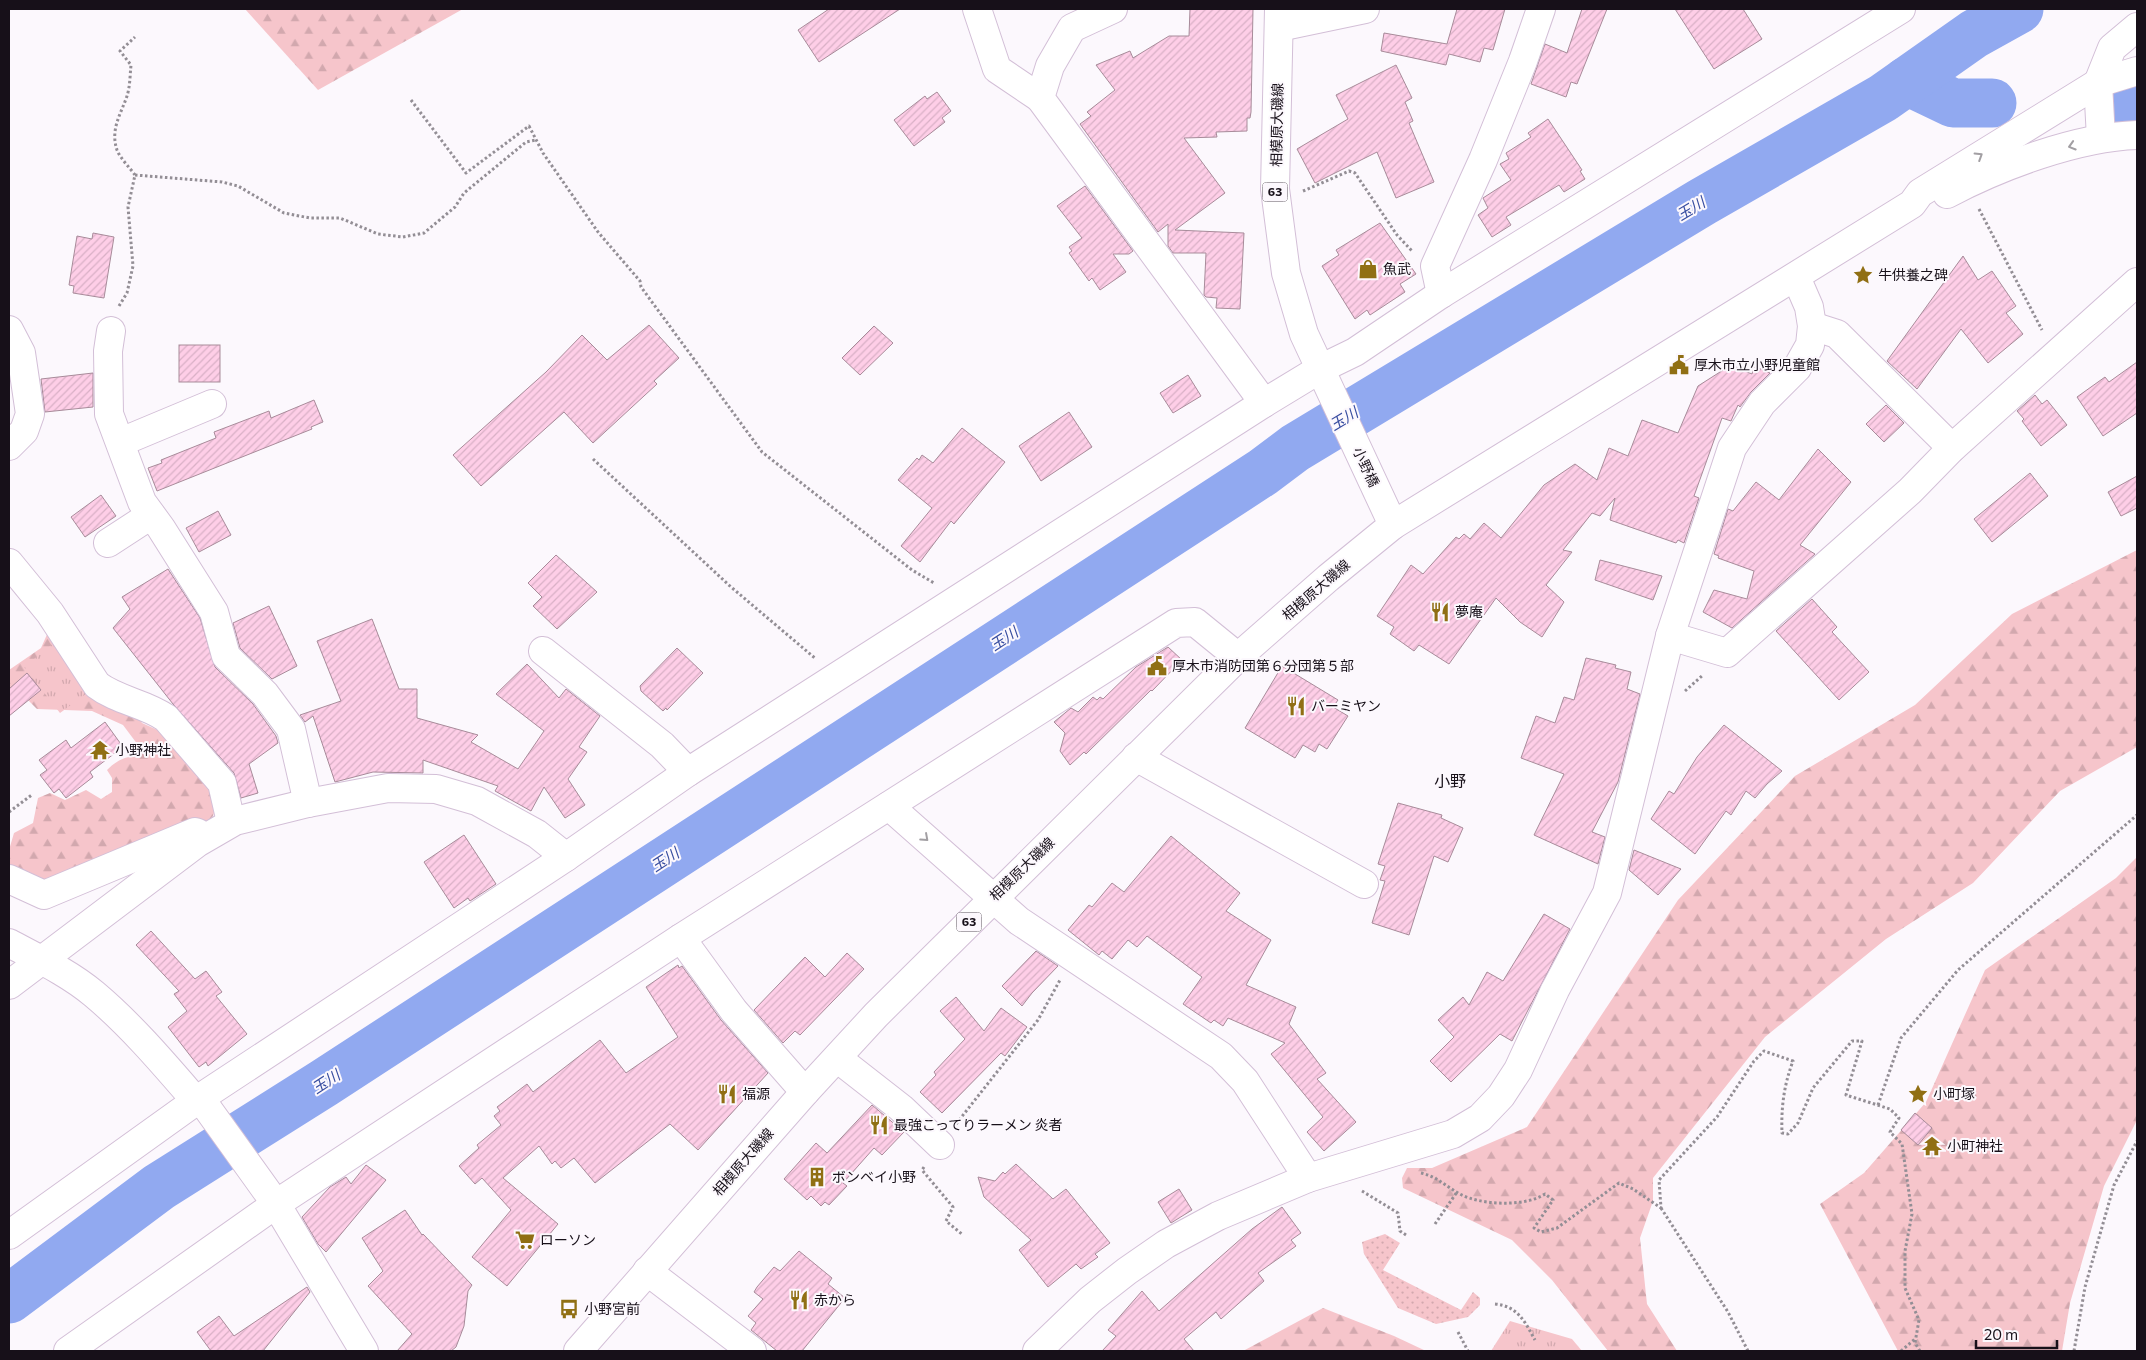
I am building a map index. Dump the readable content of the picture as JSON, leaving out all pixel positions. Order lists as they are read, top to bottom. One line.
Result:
{"streets":{"street":["相模原大磯線","63","小野橋"]},"crossings":[["相模原大磯線","小野橋"]],"districts":["小野"],"water":["玉川"],"places":{"shop":["魚武"],"place":["牛供養之碑","小町塚"],"public building":["厚木市立小野児童館","厚木市消防団第６分団第５部"],"restaurant":["夢庵","バーミヤン","福源","最強こってりラーメン 炎者","赤から"],"temple":["小野神社","小町神社"],"building":["ボンベイ小野"],"supermarket":["ローソン"],"bus stop":["小野宮前"]},"scale_bar":"20 m"}
